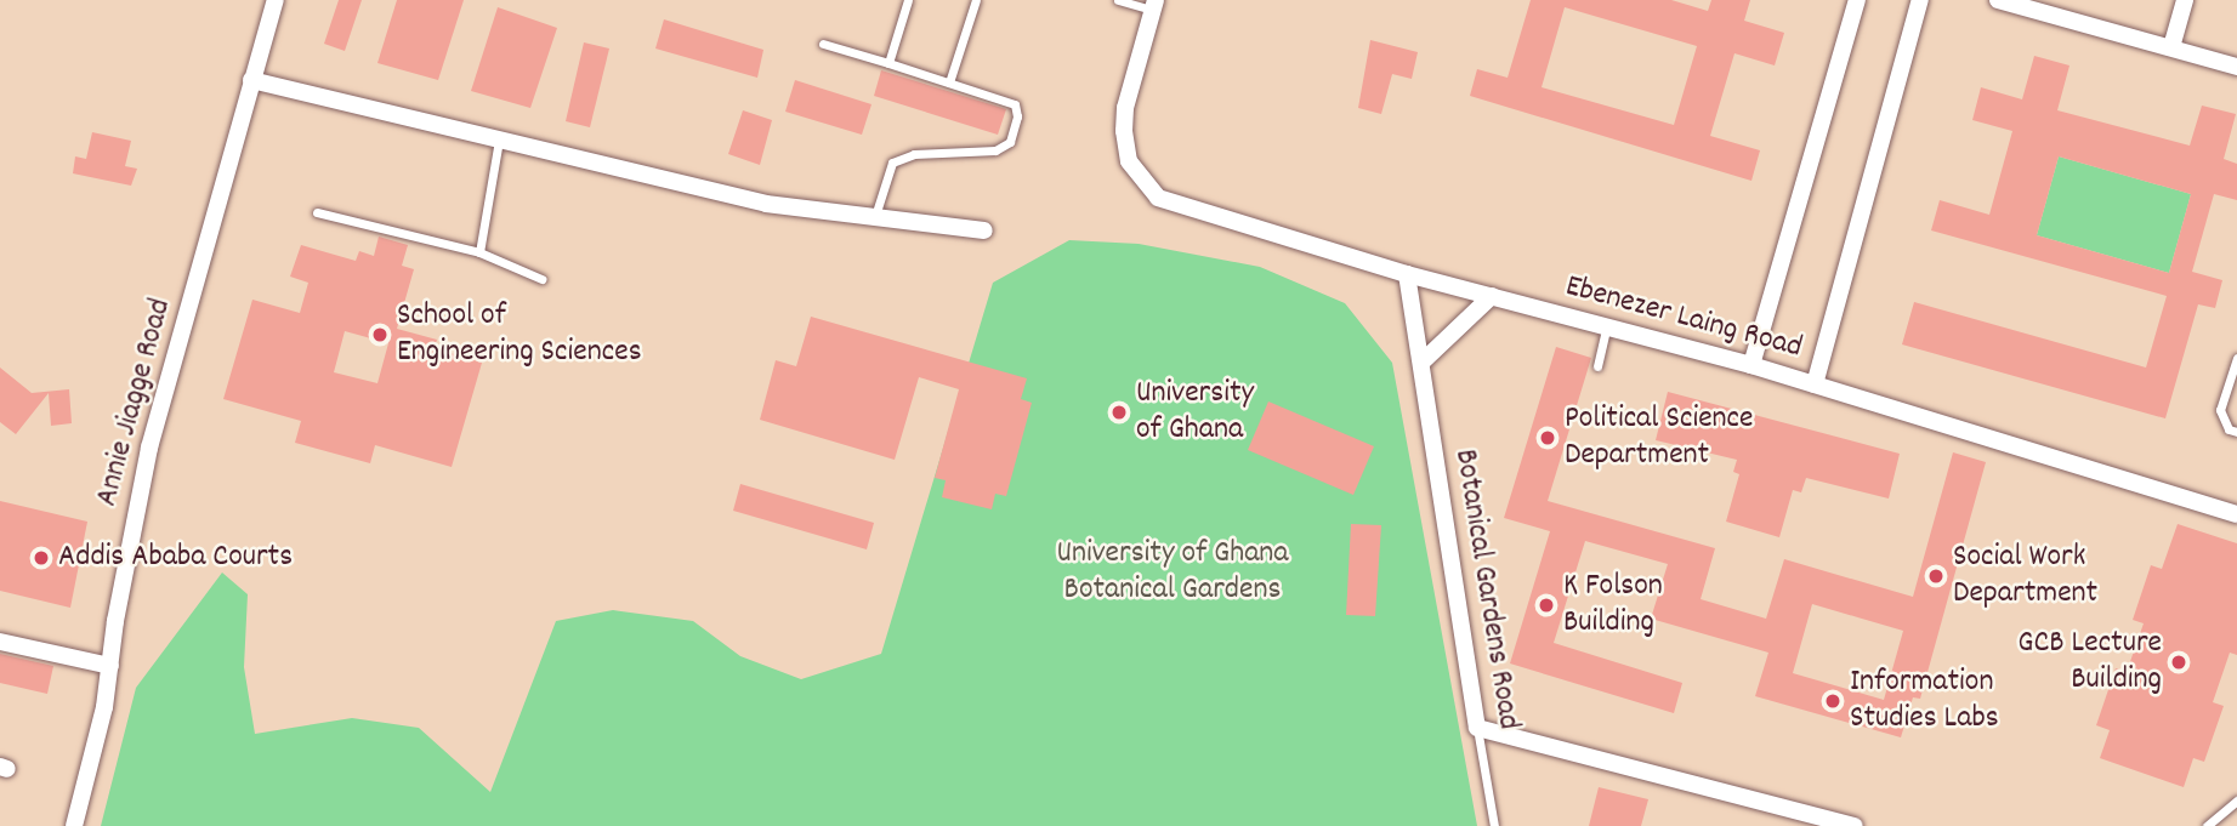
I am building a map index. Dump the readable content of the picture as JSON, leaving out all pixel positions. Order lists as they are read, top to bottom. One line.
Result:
{"streets":{"street":["Ebenezer Laing Road","Annie Jiagge Road","Botanical Gardens Road"]},"crossings":[["Ebenezer Laing Road","Botanical Gardens Road"]],"parks":["University of Ghana Botanical Gardens"],"places":["School of Engineering Sciences","University of Ghana","Political Science Department","Addis Ababa Courts","Social Work Department","K Folson Building","GCB Lecture Building","Information Studies Labs"]}
